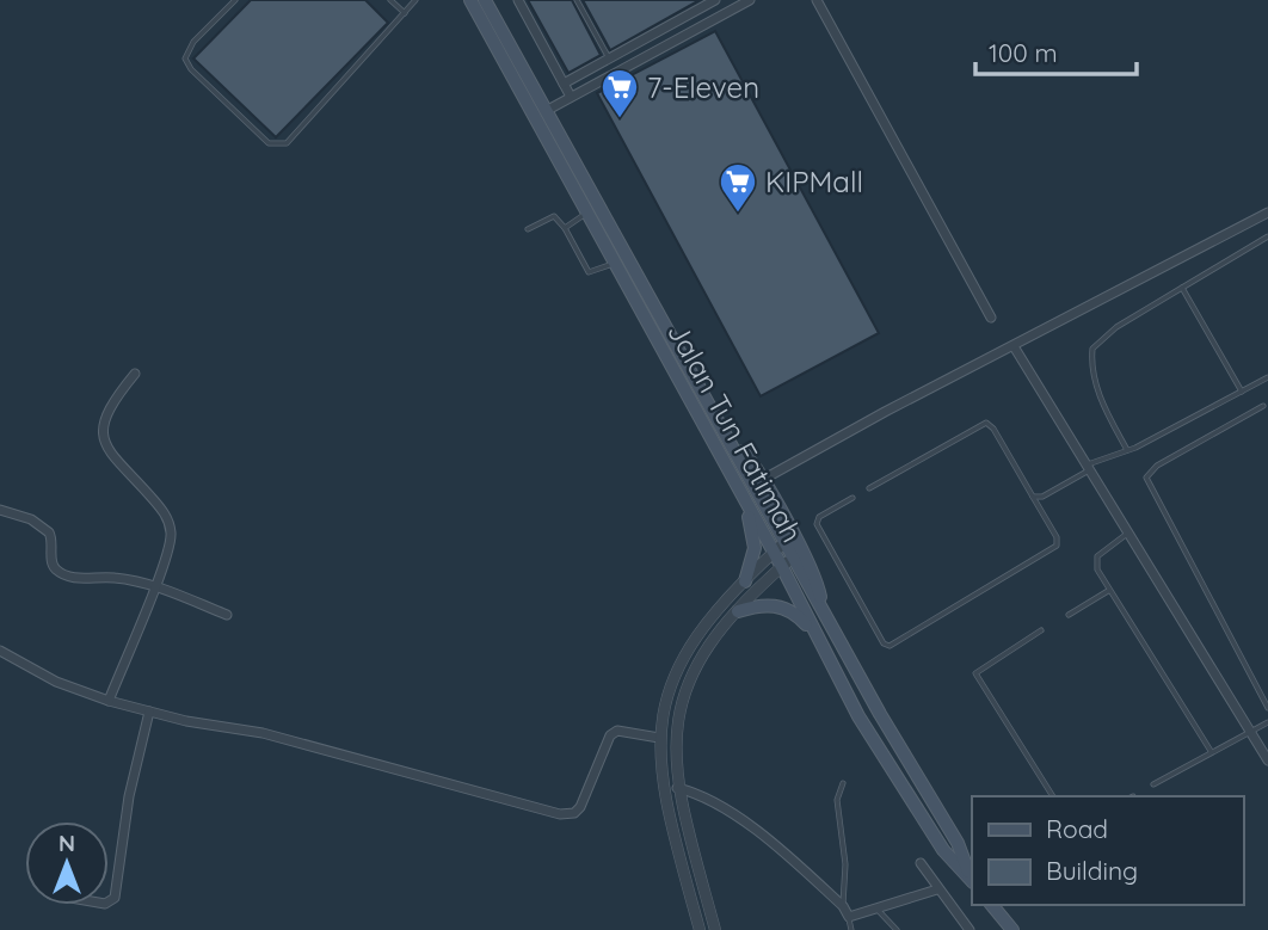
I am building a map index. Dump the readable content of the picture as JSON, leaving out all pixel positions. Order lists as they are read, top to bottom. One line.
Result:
{"streets":{"main road":["Jalan Tun Fatimah"]},"places":{"supermarket":["7-Eleven","KIPMall"]},"legend":["Road","Building"],"scale_bar":"100 m","north":"top"}
